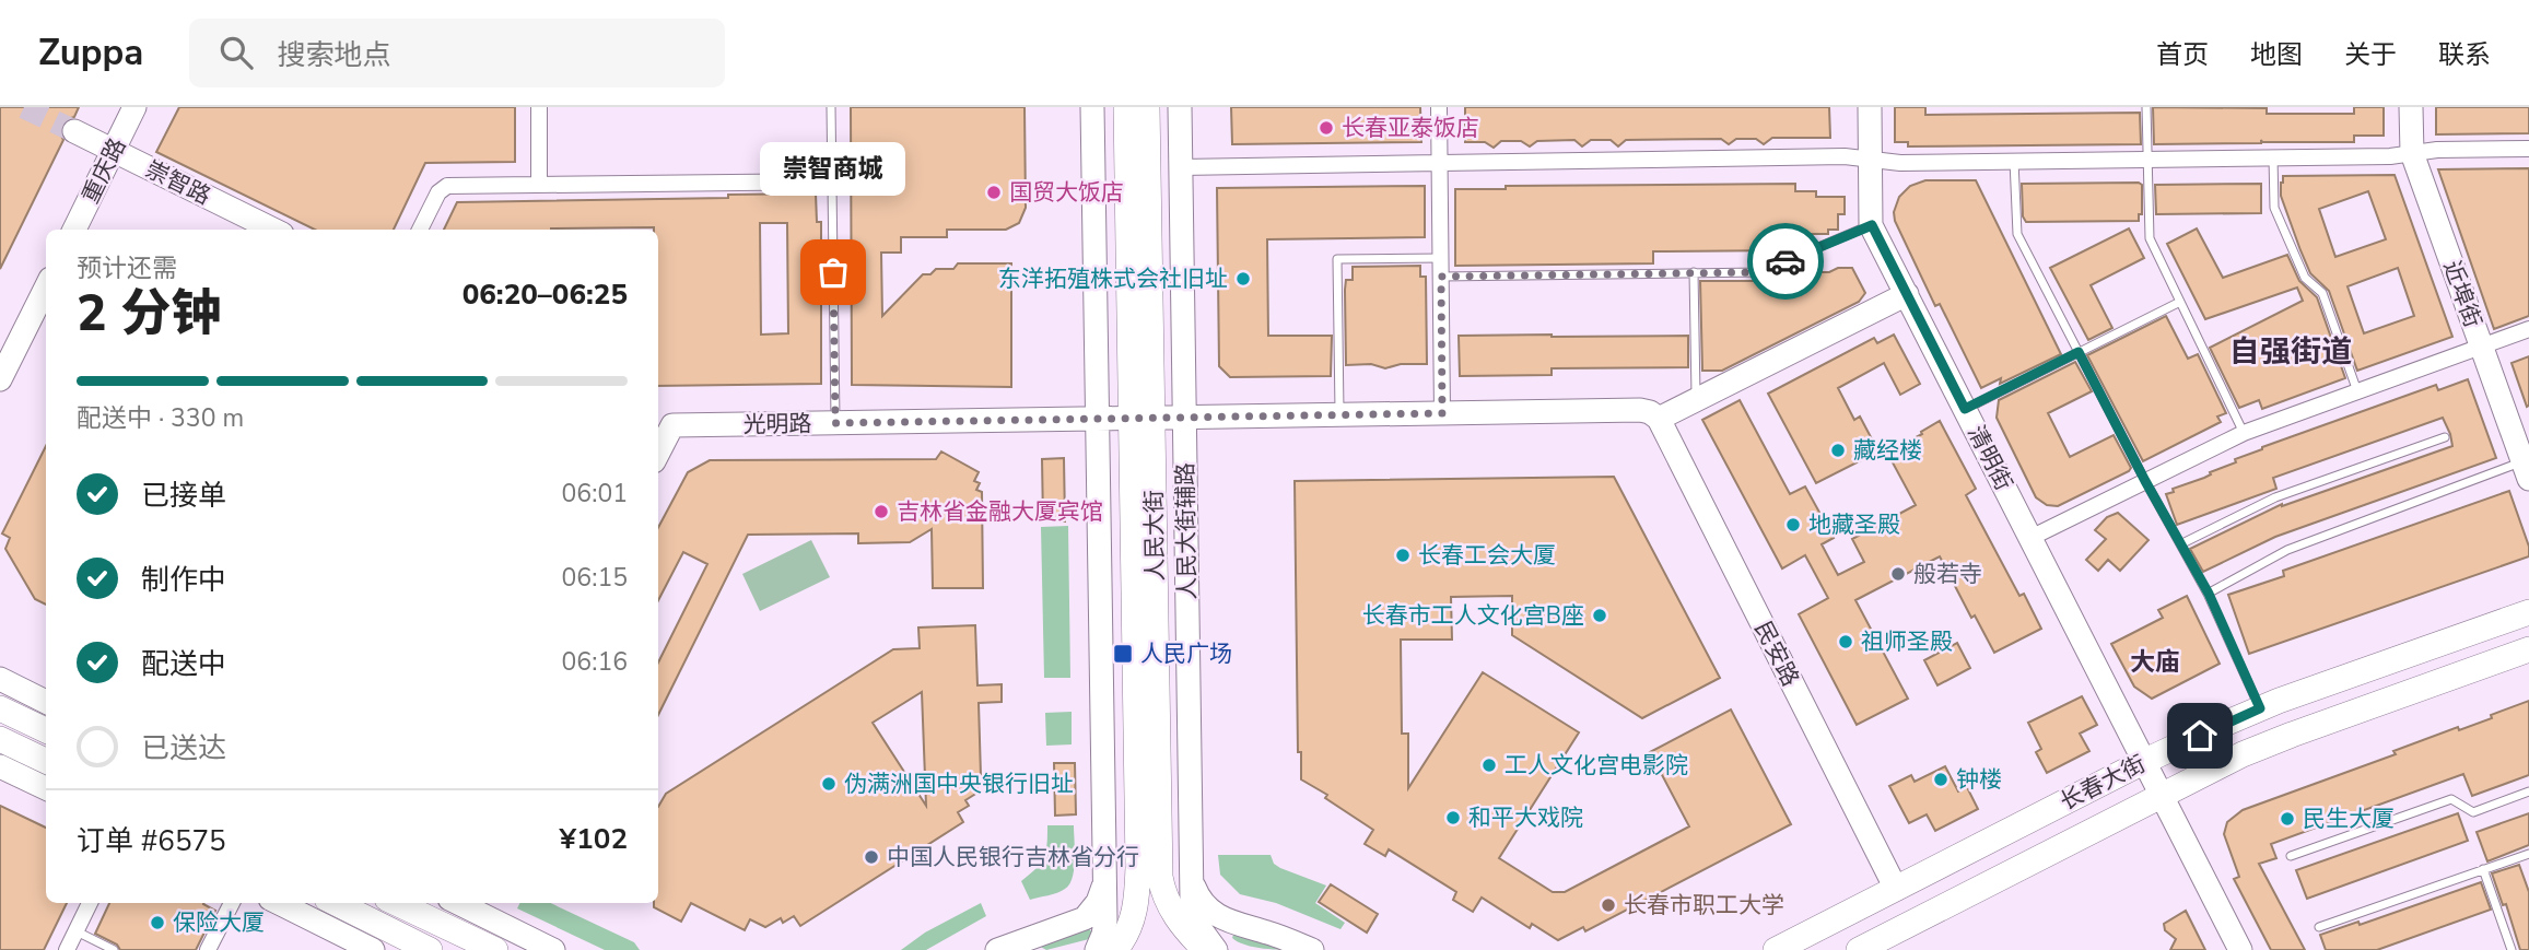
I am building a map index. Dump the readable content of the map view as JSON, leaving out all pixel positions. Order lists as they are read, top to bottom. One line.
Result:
{"streets":{"main road":["人民大街","长春大街"],"street":["重庆路","崇智路","近埠街","光明路","清明街","人民大街辅路","民安路"]},"crossings":[["重庆路","崇智路"],["光明路","人民大街"],["清明街","长春大街"],["民安路","长春大街"]],"districts":["自强街道","大庙"],"places":{"other":["长春亚泰饭店","国贸大饭店","崇智商城","东洋拓殖株式会社旧址","藏经楼","吉林省金融大厦宾馆","地藏圣殿","长春工会大厦","般若寺","长春市工人文化宫B座","祖师圣殿","工人文化宫电影院","钟楼","伪满洲国中央银行旧址","和平大戏院","民生大厦","中国人民银行吉林省分行","长春市职工大学","保险大厦"],"transit":["人民广场"]},"page":{"header":"Zuppa","search":"搜索地点","nav":["首页","地图","关于","联系"],"bubble":"崇智商城","heading":["2 分钟","预计还需","06:20–06:25"],"panel":["订单 #6575","¥102"],"bar":"配送中 · 330 m","list":[["已接单","06:01"],["制作中","06:15"],["配送中","06:16"],"已送达"]}}
